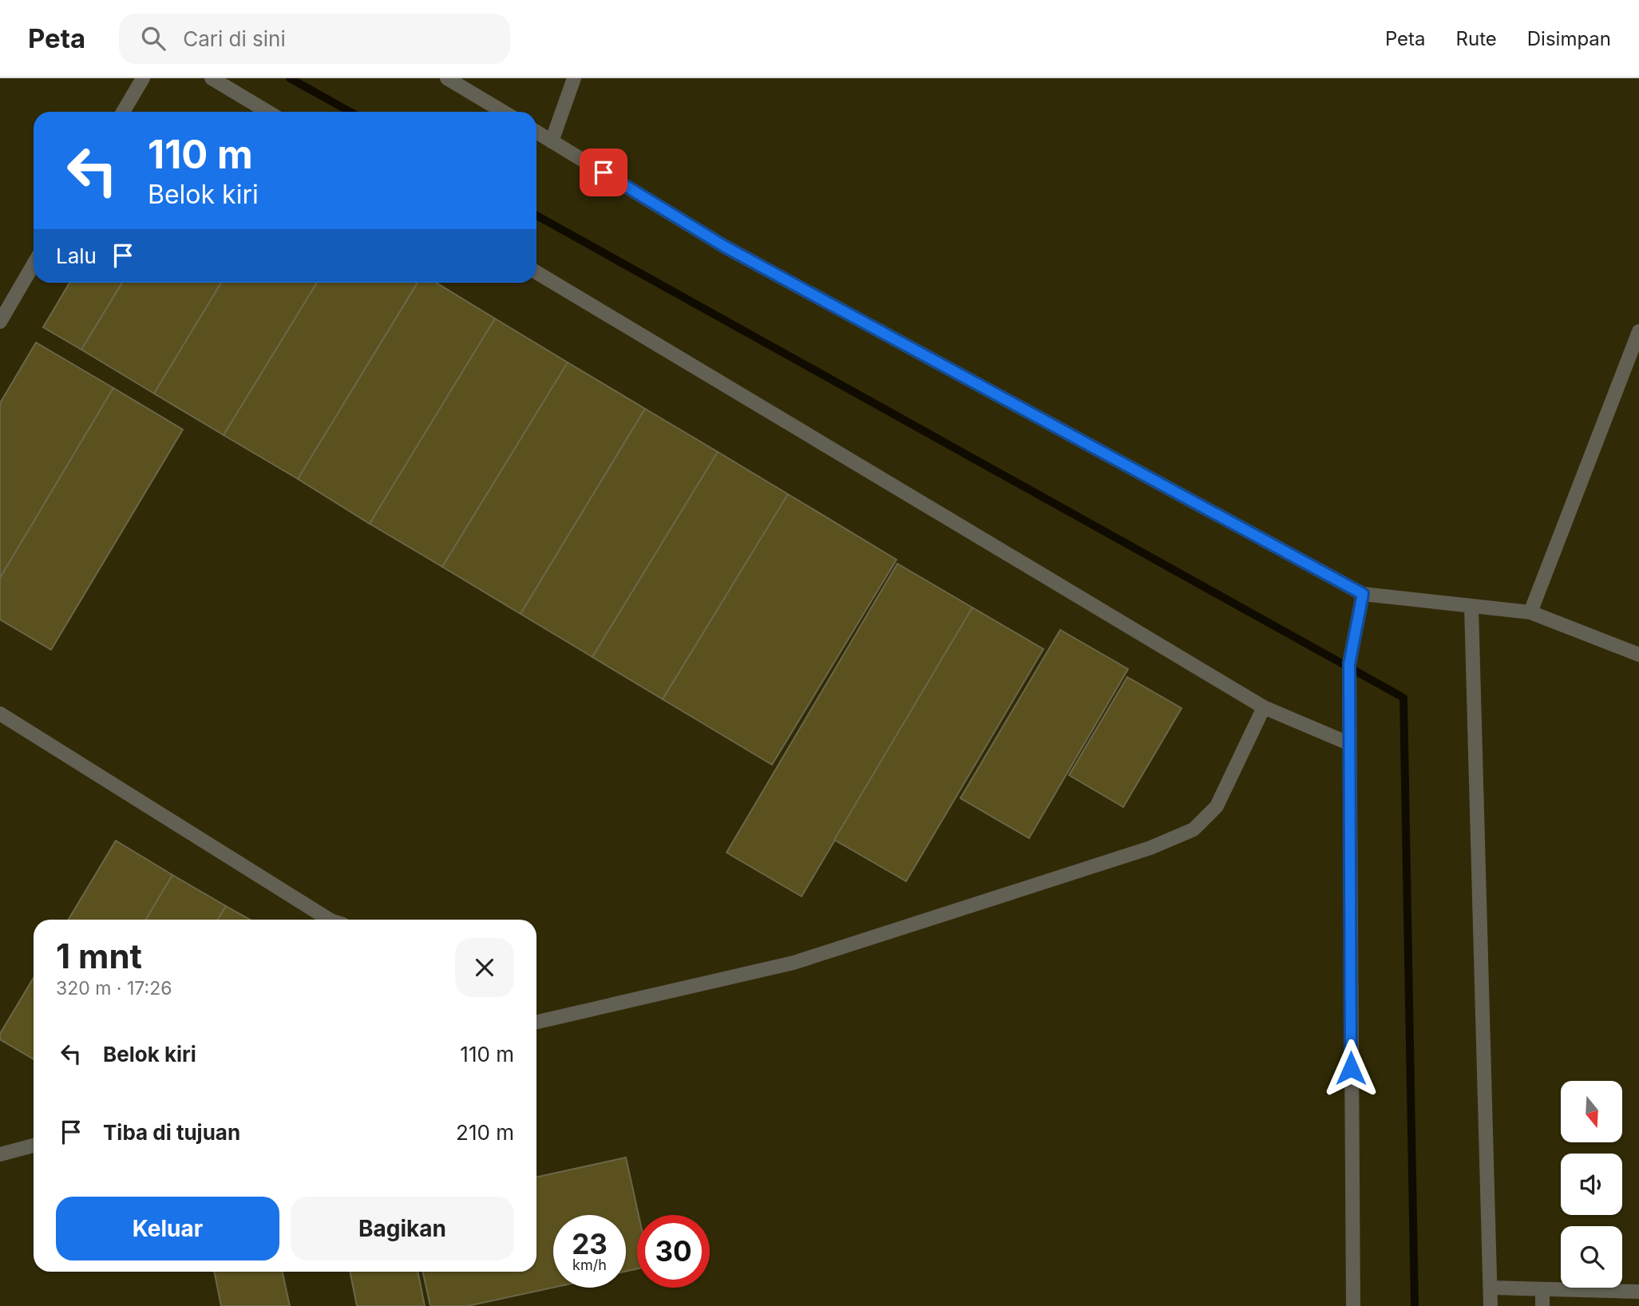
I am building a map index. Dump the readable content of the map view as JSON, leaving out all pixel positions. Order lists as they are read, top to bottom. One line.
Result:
{"north":"bottom","page":{"header":"Peta","search":"Cari di sini","nav":["Peta","Rute","Disimpan"],"turn":["110 m","Belok kiri"],"then":"Lalu","heading":["1 mnt","320 m · 17:26"],"list":[{"name":"Belok kiri","value":"110 m"},{"name":"Tiba di tujuan","value":"210 m"}],"buttons":["Keluar","Bagikan"],"speed":"23 km/h","limit":"30"}}
